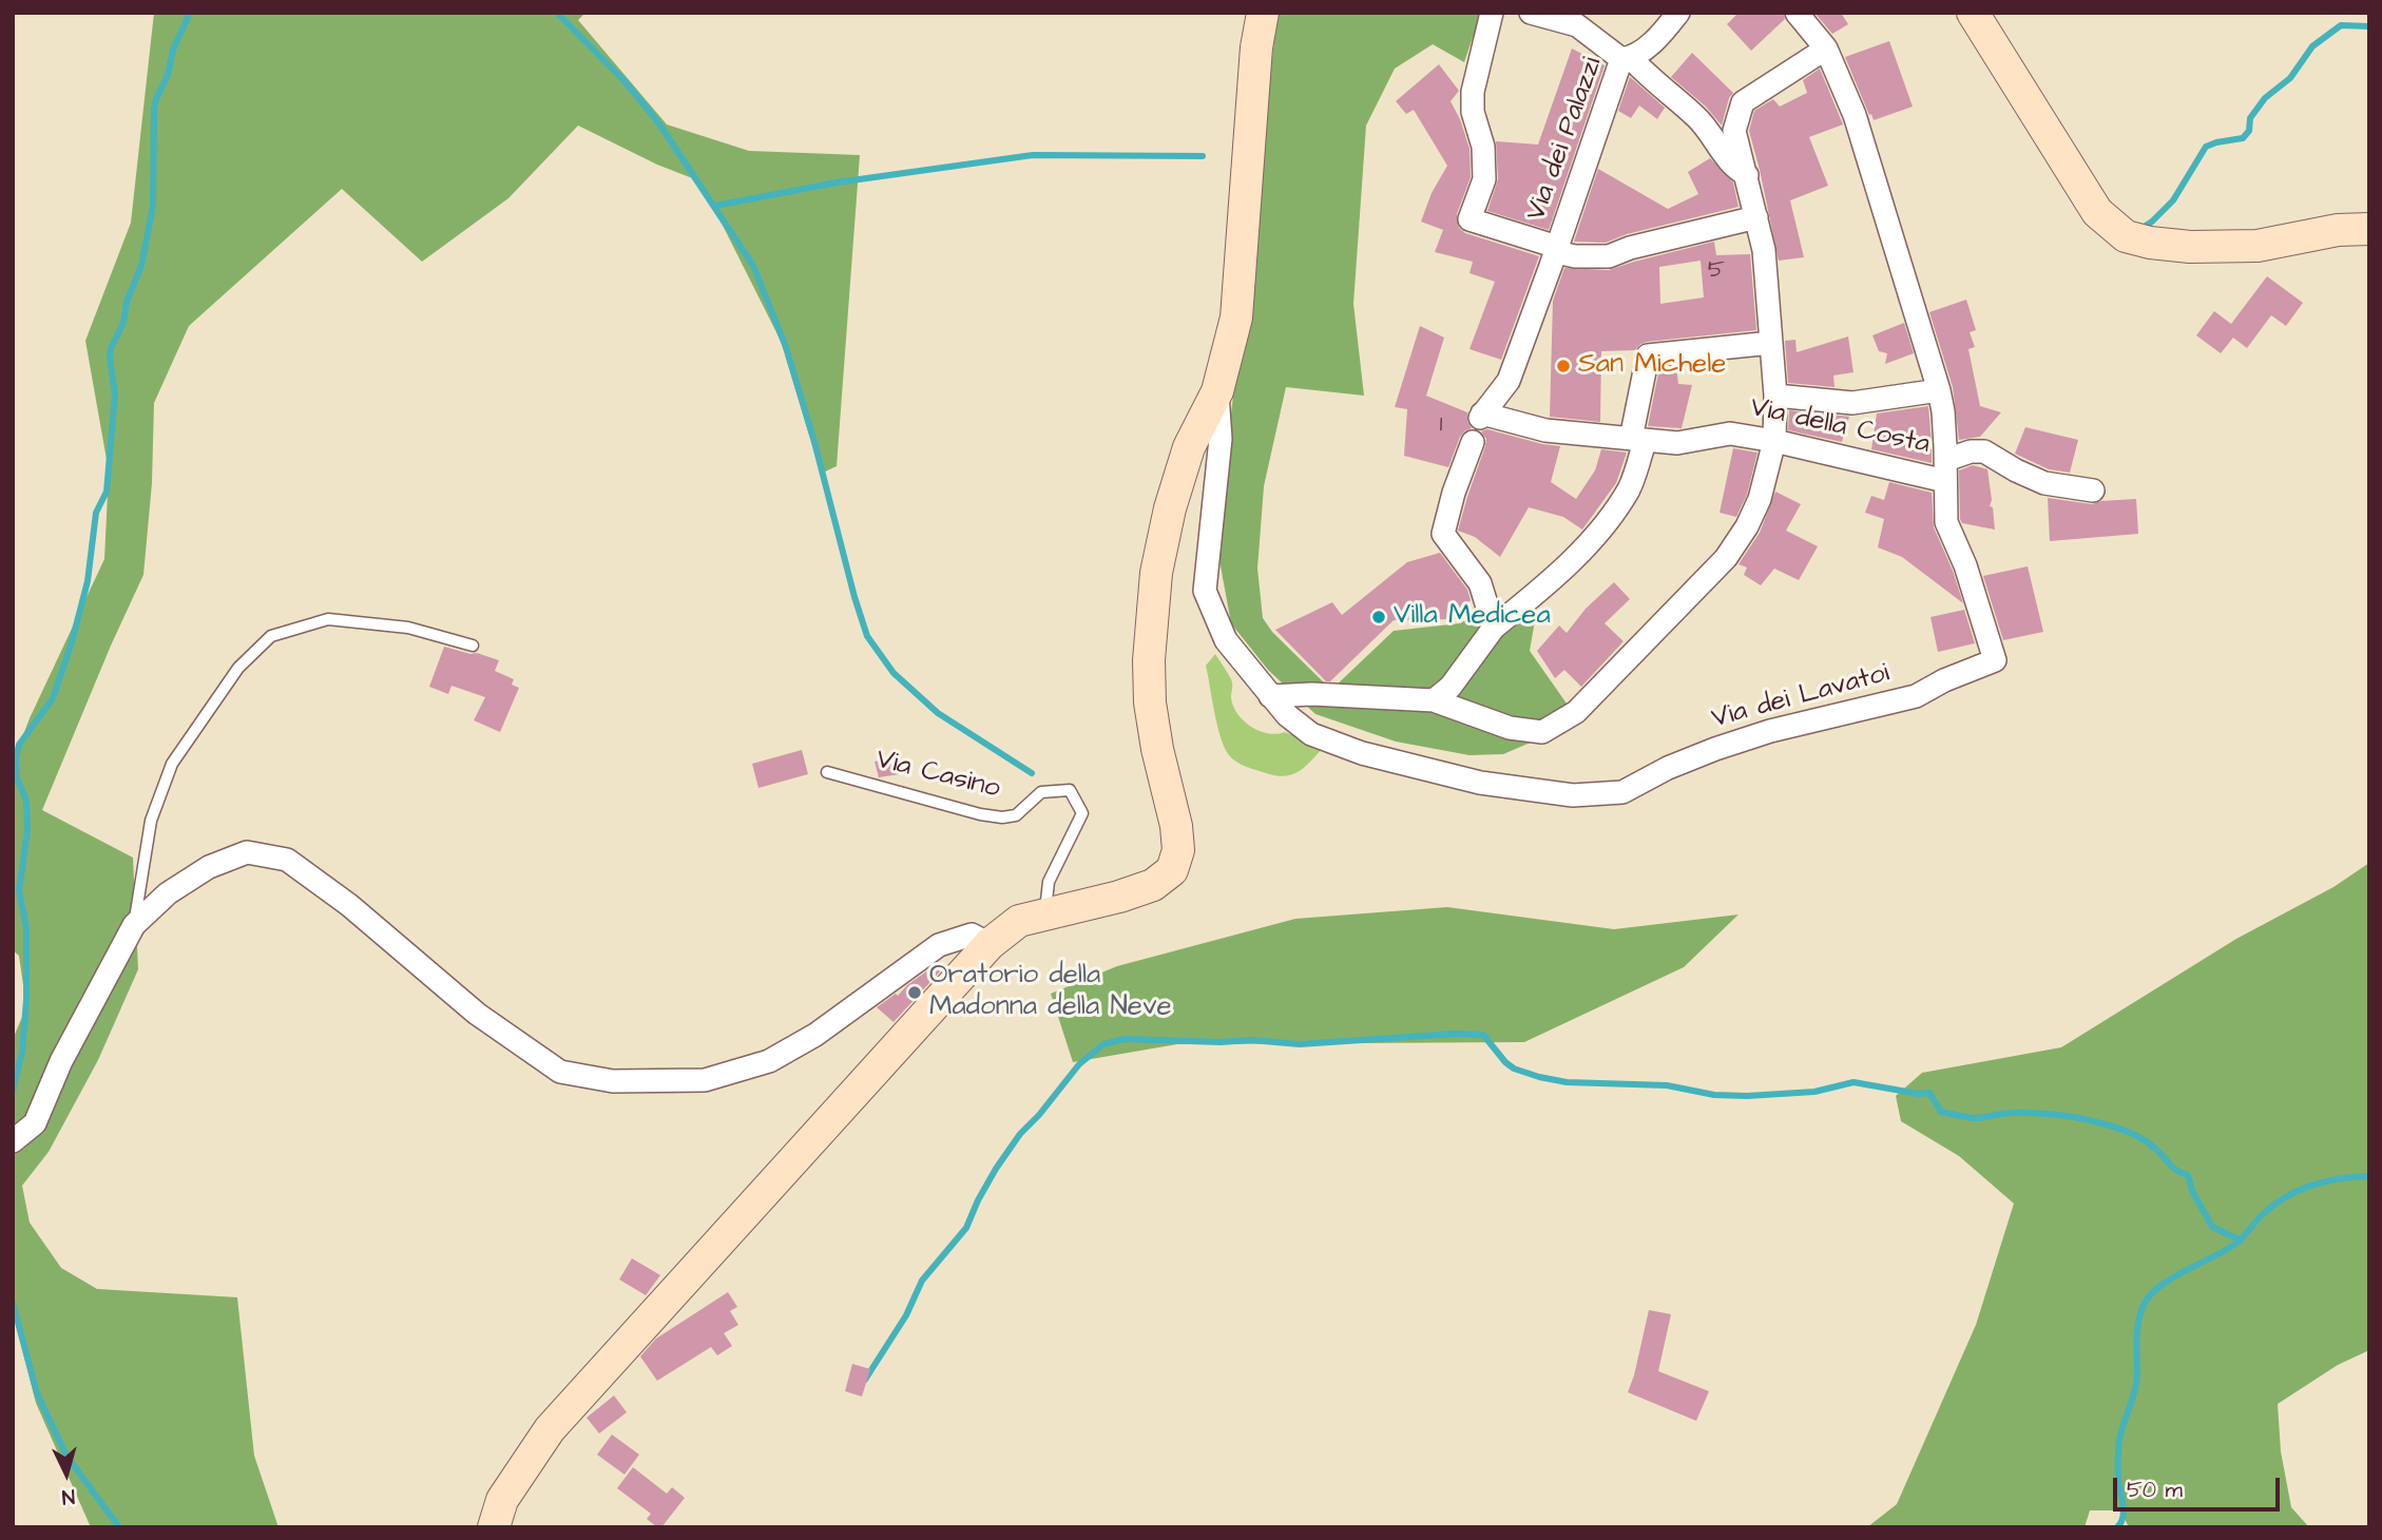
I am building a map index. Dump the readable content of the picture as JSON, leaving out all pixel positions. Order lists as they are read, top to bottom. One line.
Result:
{"streets":{"street":["Via dei Palazzi","Via della Costa","Via dei Lavatoi"],"lane":["Via Casino"]},"crossings":[["Via dei Palazzi","Via della Costa"],["Via della Costa","Via dei Lavatoi"]],"places":["San Michele","Villa Medicea","Oratorio della Madonna della Neve"],"house_numbers":["5","1"],"scale_bar":"50 m","north":"bottom"}
